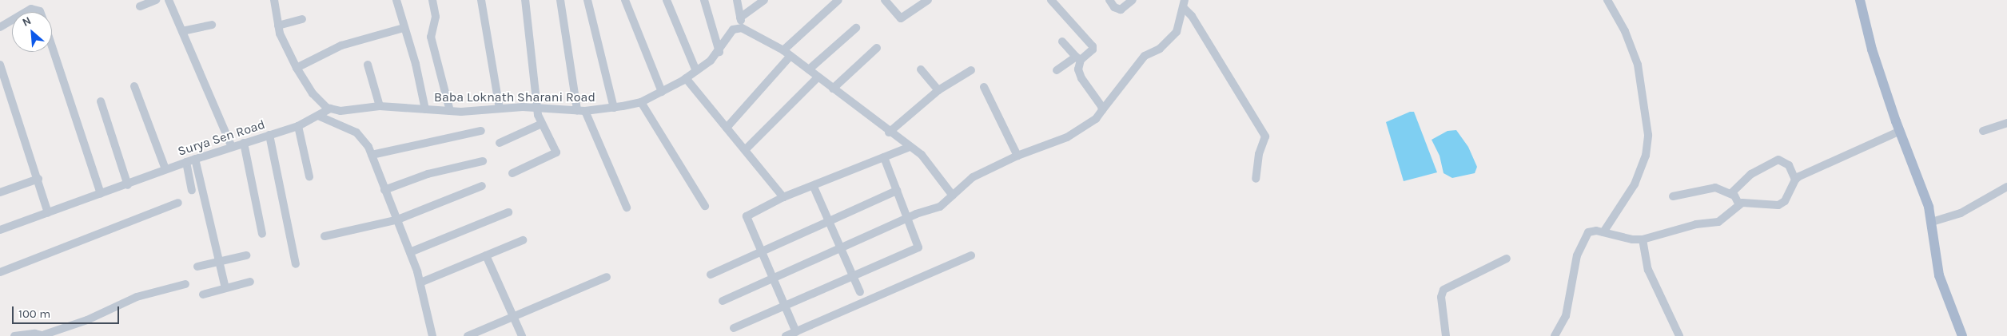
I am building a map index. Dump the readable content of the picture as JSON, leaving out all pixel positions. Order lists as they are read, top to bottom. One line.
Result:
{"streets":{"street":["Baba Loknath Sharani Road","Surya Sen Road"]},"crossings":[["Baba Loknath Sharani Road","Surya Sen Road"]],"scale_bar":"100 m","north":"top left"}
